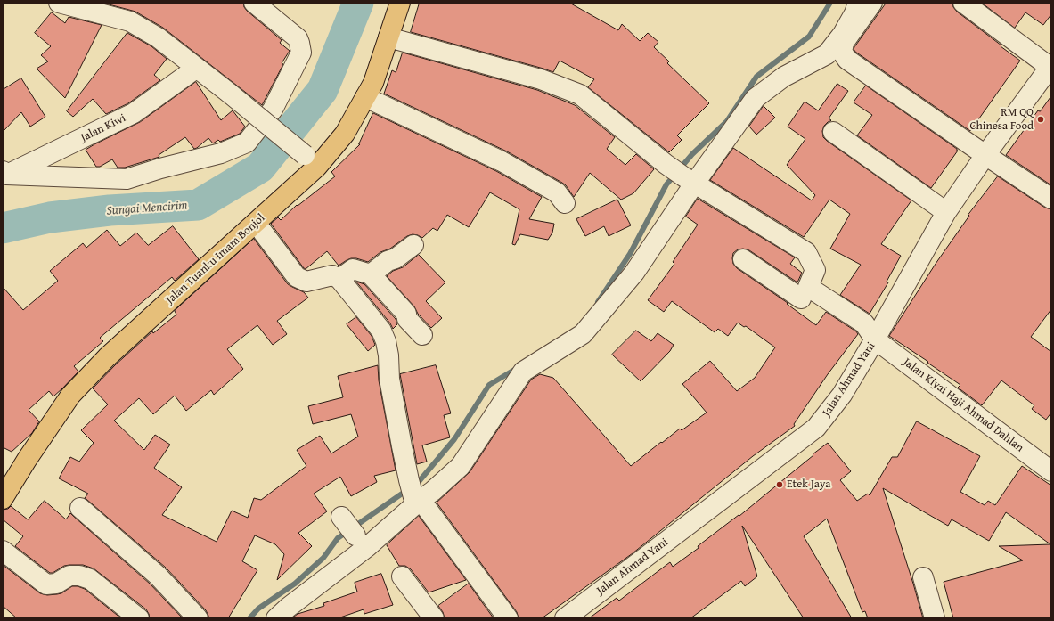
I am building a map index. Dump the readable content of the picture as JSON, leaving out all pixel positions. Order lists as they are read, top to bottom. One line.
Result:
{"streets":{"main road":["Jalan Tuanku Imam Bonjol"],"street":["Jalan Kiwi","Jalan Ahmad Yani","Jalan Kiyai Haji Ahmad Dahlan"]},"crossings":[["Jalan Ahmad Yani","Jalan Kiyai Haji Ahmad Dahlan"]],"water":["Sungai Mencirim"],"places":["RM QQ Chinesa Food","Etek Jaya"]}
